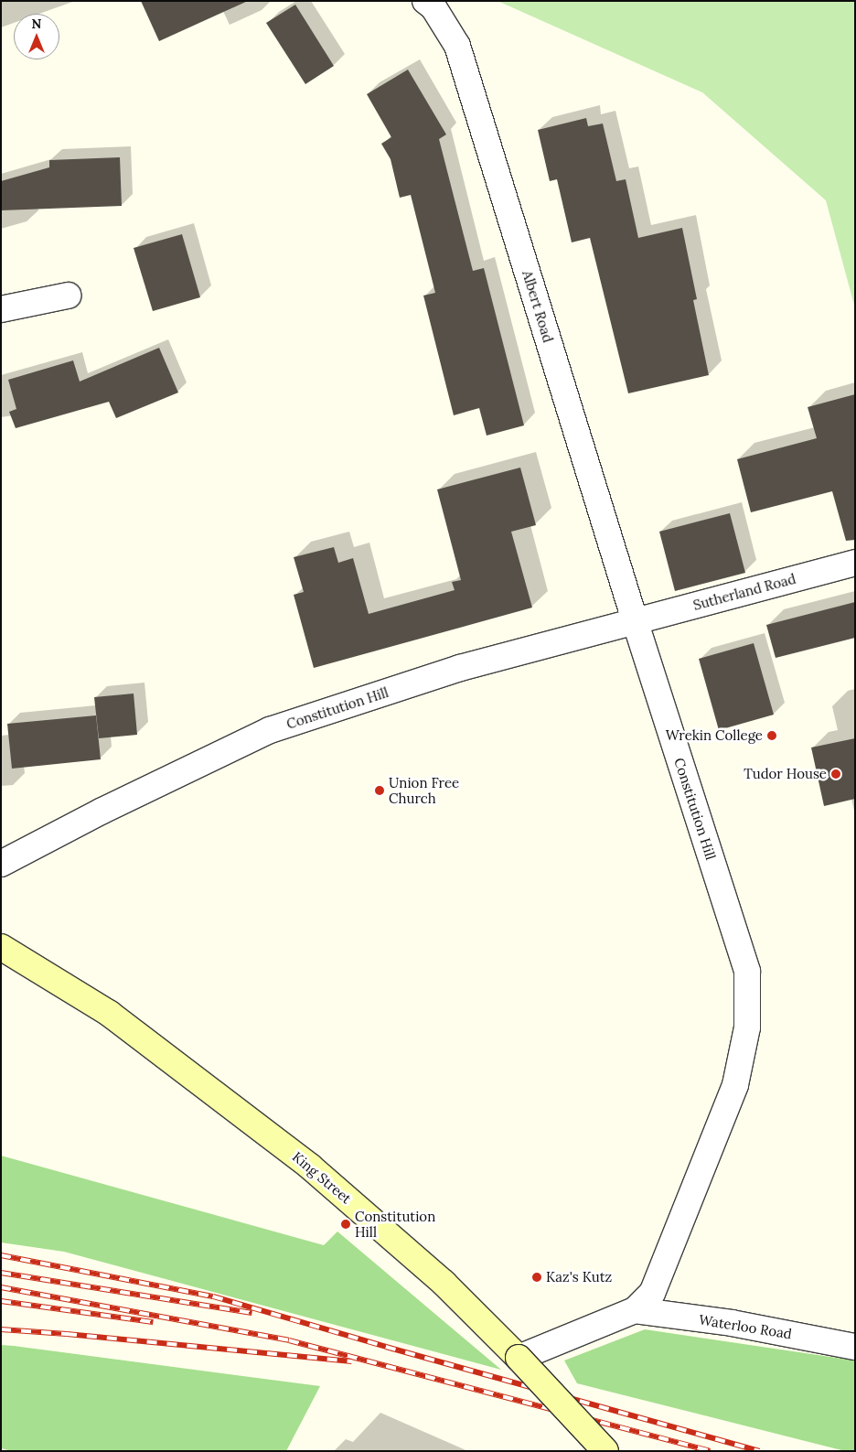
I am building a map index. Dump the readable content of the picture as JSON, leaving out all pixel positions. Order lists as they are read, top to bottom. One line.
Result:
{"streets":{"street":["Albert Road","Sutherland Road","Constitution Hill","King Street","Waterloo Road"]},"crossings":[["Albert Road","Sutherland Road"],["Albert Road","Constitution Hill"],["Sutherland Road","Constitution Hill"],["Constitution Hill","King Street"],["Constitution Hill","Waterloo Road"]],"places":["Wrekin College","Tudor House","Union Free Church","Constitution Hill","Kaz's Kutz"],"north":"top"}
